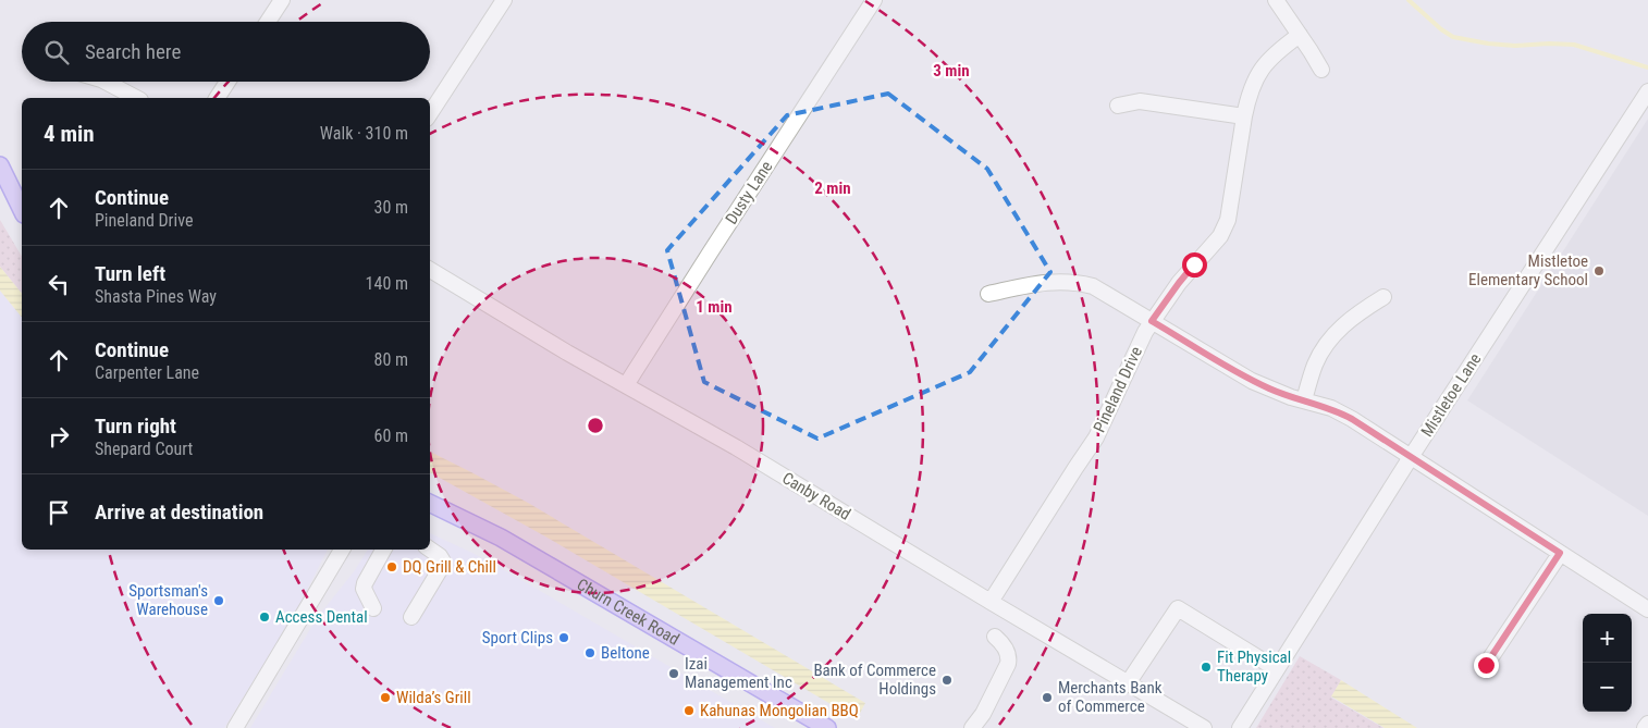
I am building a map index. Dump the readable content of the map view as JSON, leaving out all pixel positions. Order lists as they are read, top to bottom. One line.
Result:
{"streets":{"main road":["Churn Creek Road"],"street":["Dusty Lane","Pineland Drive","Mistletoe Lane","Canby Road"]},"crossings":[["Dusty Lane","Canby Road"],["Pineland Drive","Canby Road"]],"places":["Mistletoe Elementary School","DQ Grill & Chill","Sportsman's Warehouse","Access Dental","Sport Clips","Beltone","Fit Physical Therapy","Izai Management Inc","Bank of Commerce Holdings","Wilda’s Grill","Merchants Bank of Commerce","Kahunas Mongolian BBQ"],"page":{"search":"Search here","heading":["4 min","Walk · 310 m"],"list":[["Continue","Pineland Drive","30 m"],["Turn left","Shasta Pines Way","140 m"],["Continue","Carpenter Lane","80 m"],["Turn right","Shepard Court","60 m"],"Arrive at destination"],"map_buttons":["+","−"]},"rings":["3 min","2 min","1 min"]}
